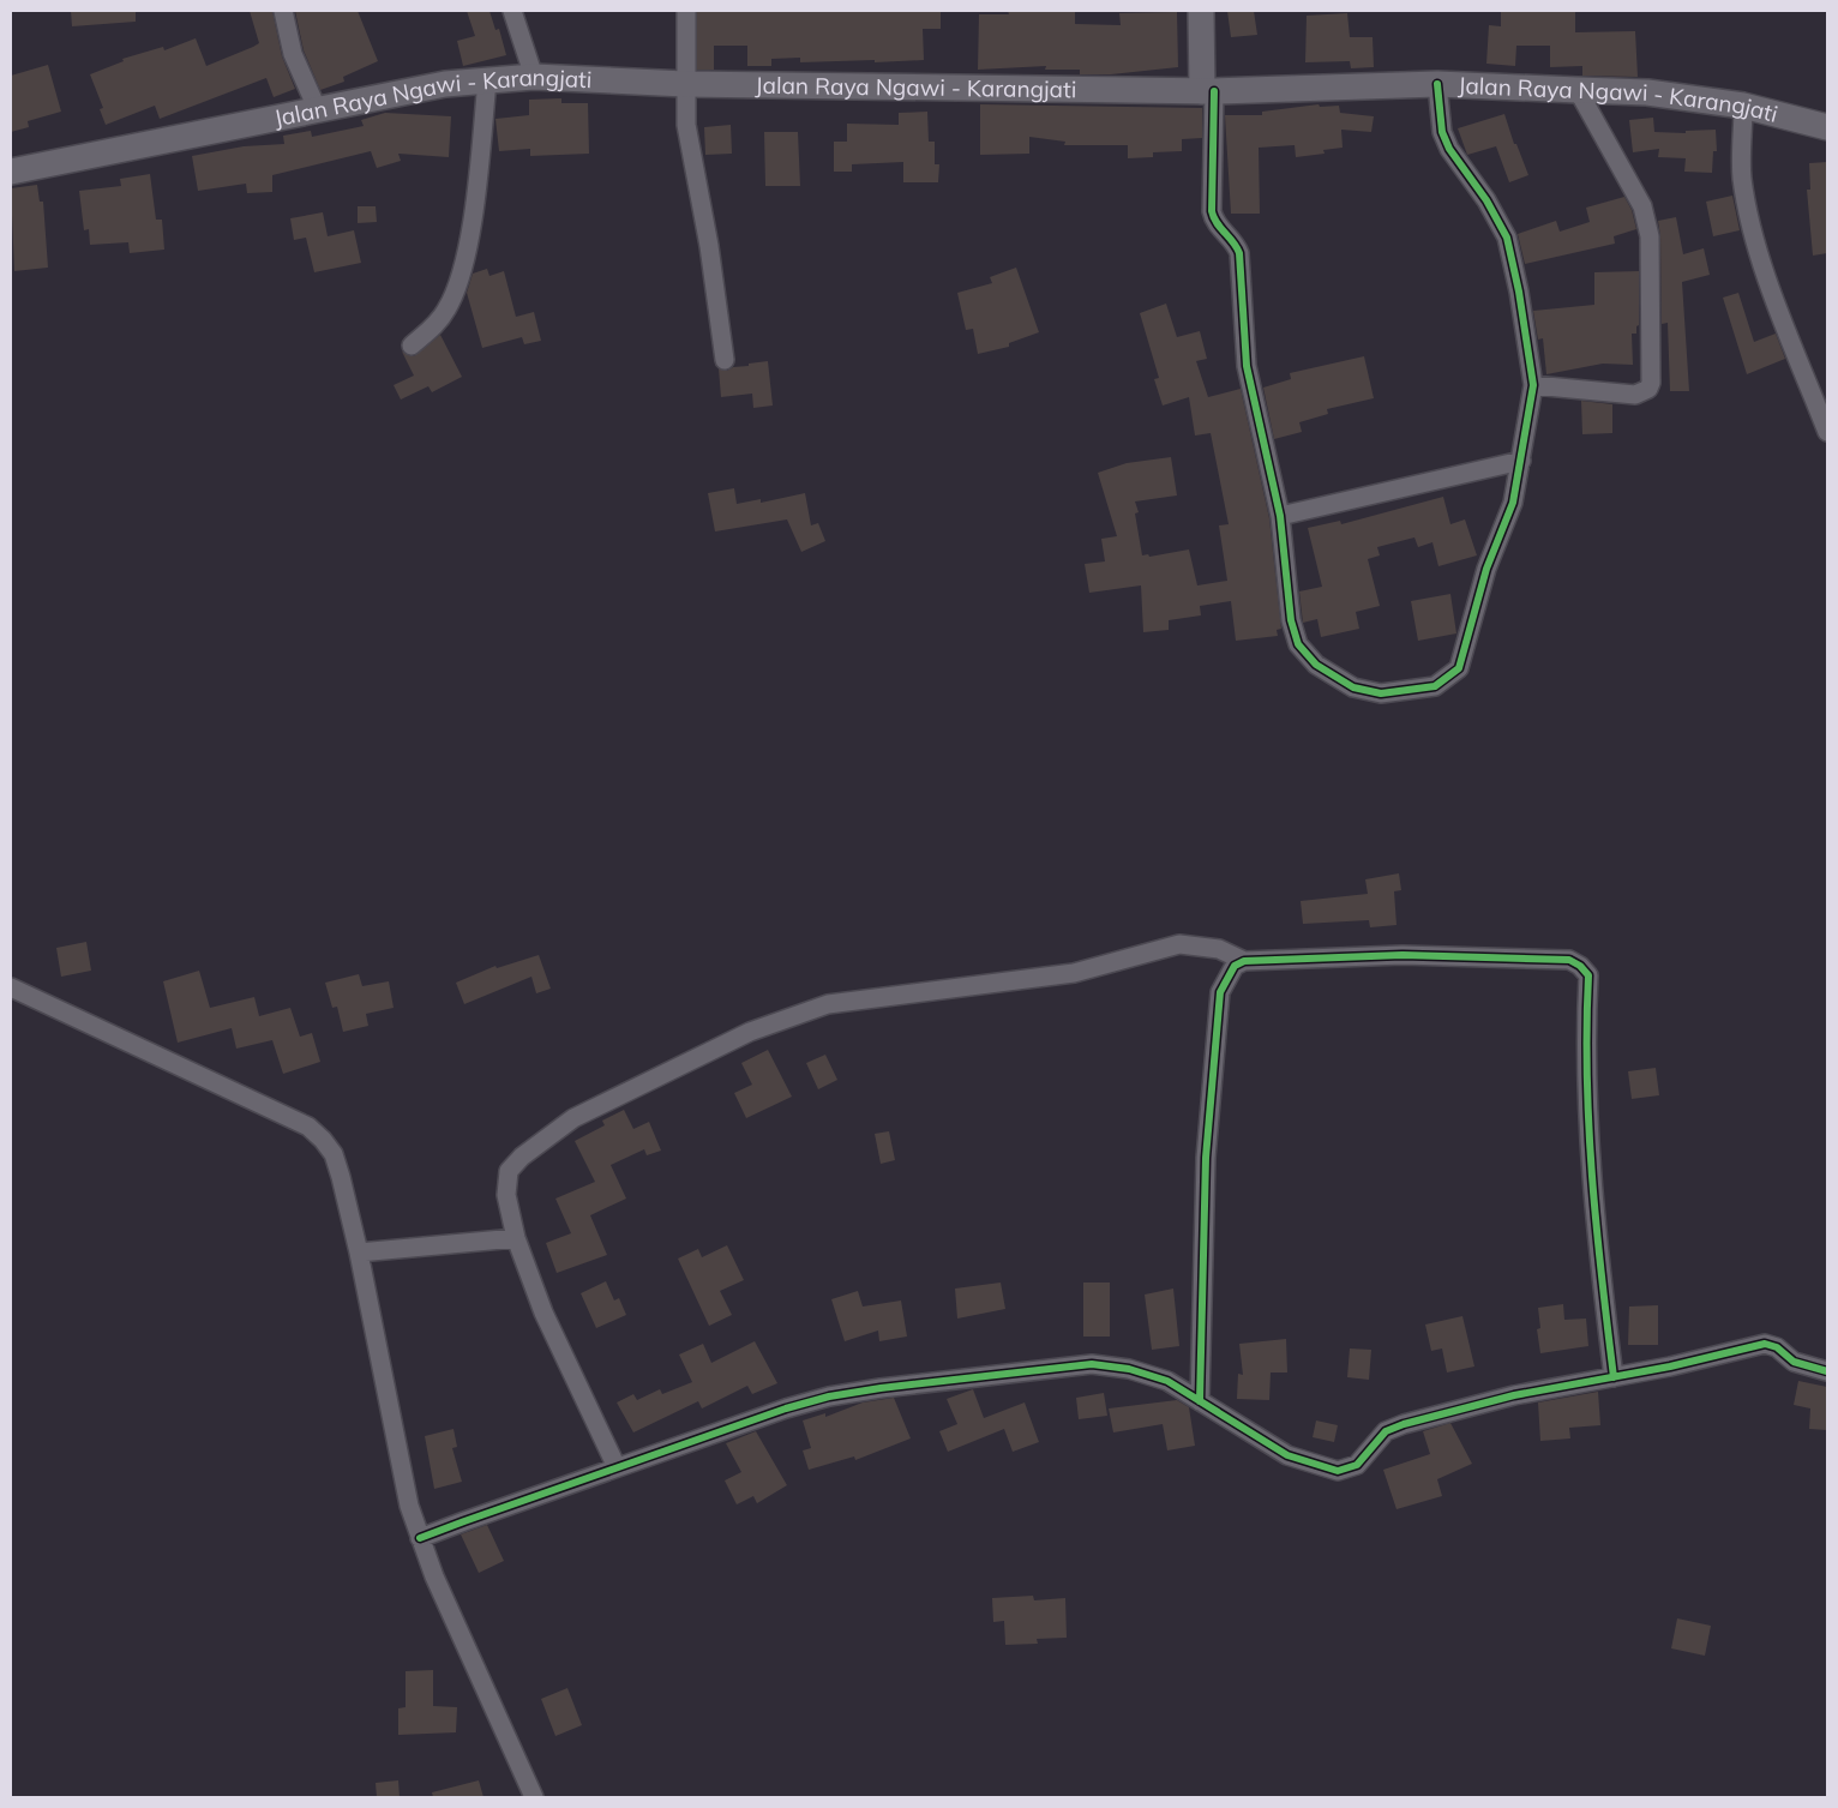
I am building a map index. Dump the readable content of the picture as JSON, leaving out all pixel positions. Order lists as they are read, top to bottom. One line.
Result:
{"streets":{"main road":["Jalan Raya Ngawi - Karangjati"]}}
